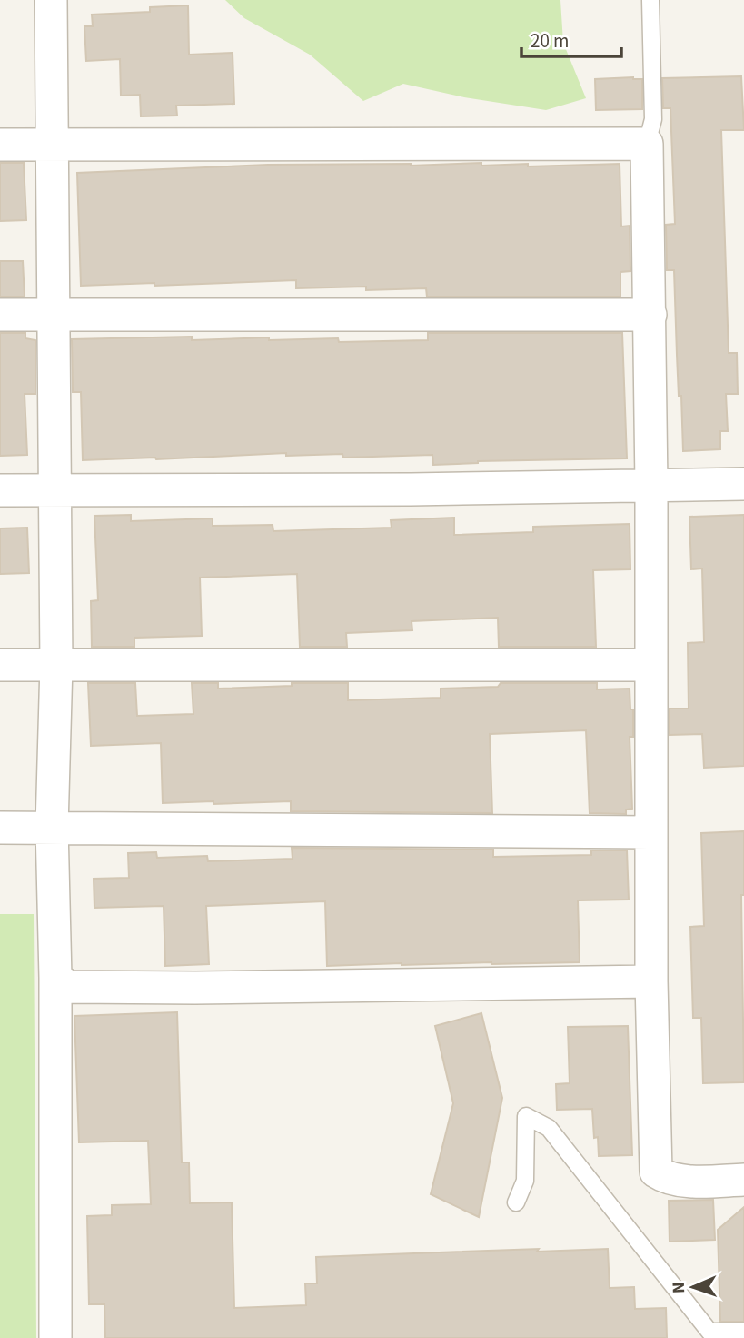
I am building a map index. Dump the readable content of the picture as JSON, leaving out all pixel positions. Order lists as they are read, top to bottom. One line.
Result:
{"scale_bar":"20 m","north":"left"}
